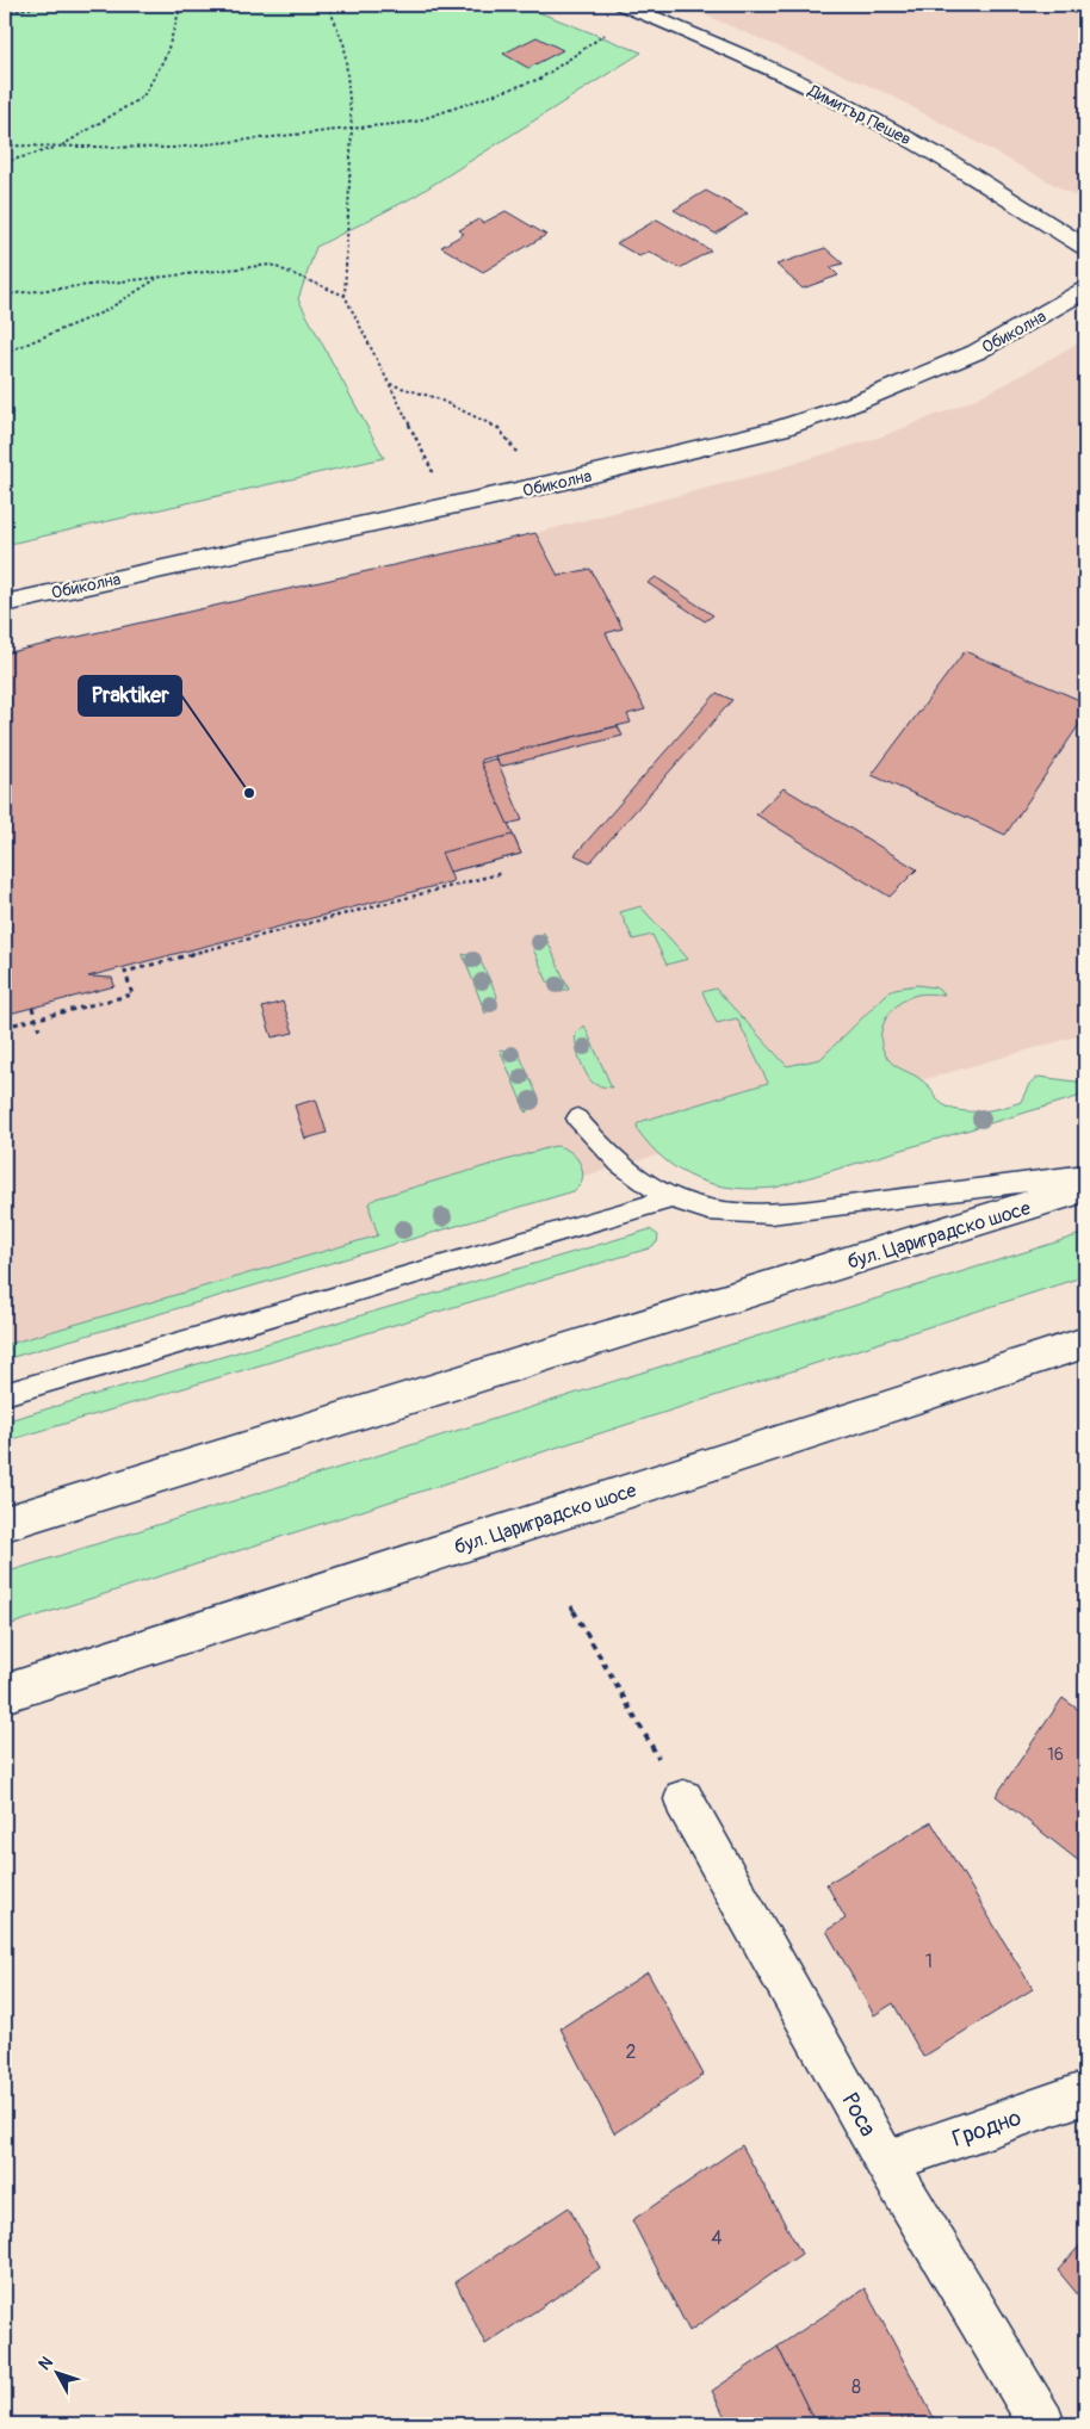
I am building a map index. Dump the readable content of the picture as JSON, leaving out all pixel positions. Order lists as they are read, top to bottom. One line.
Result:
{"streets":{"main road":["Димитър Пешев","Обиколна","бул. Цариградско шосе","Роса","Гродно"]},"crossings":[["Роса","Гродно"]],"places":["Praktiker"],"house_numbers":["16","1","2","4","8"],"north":"top left"}
